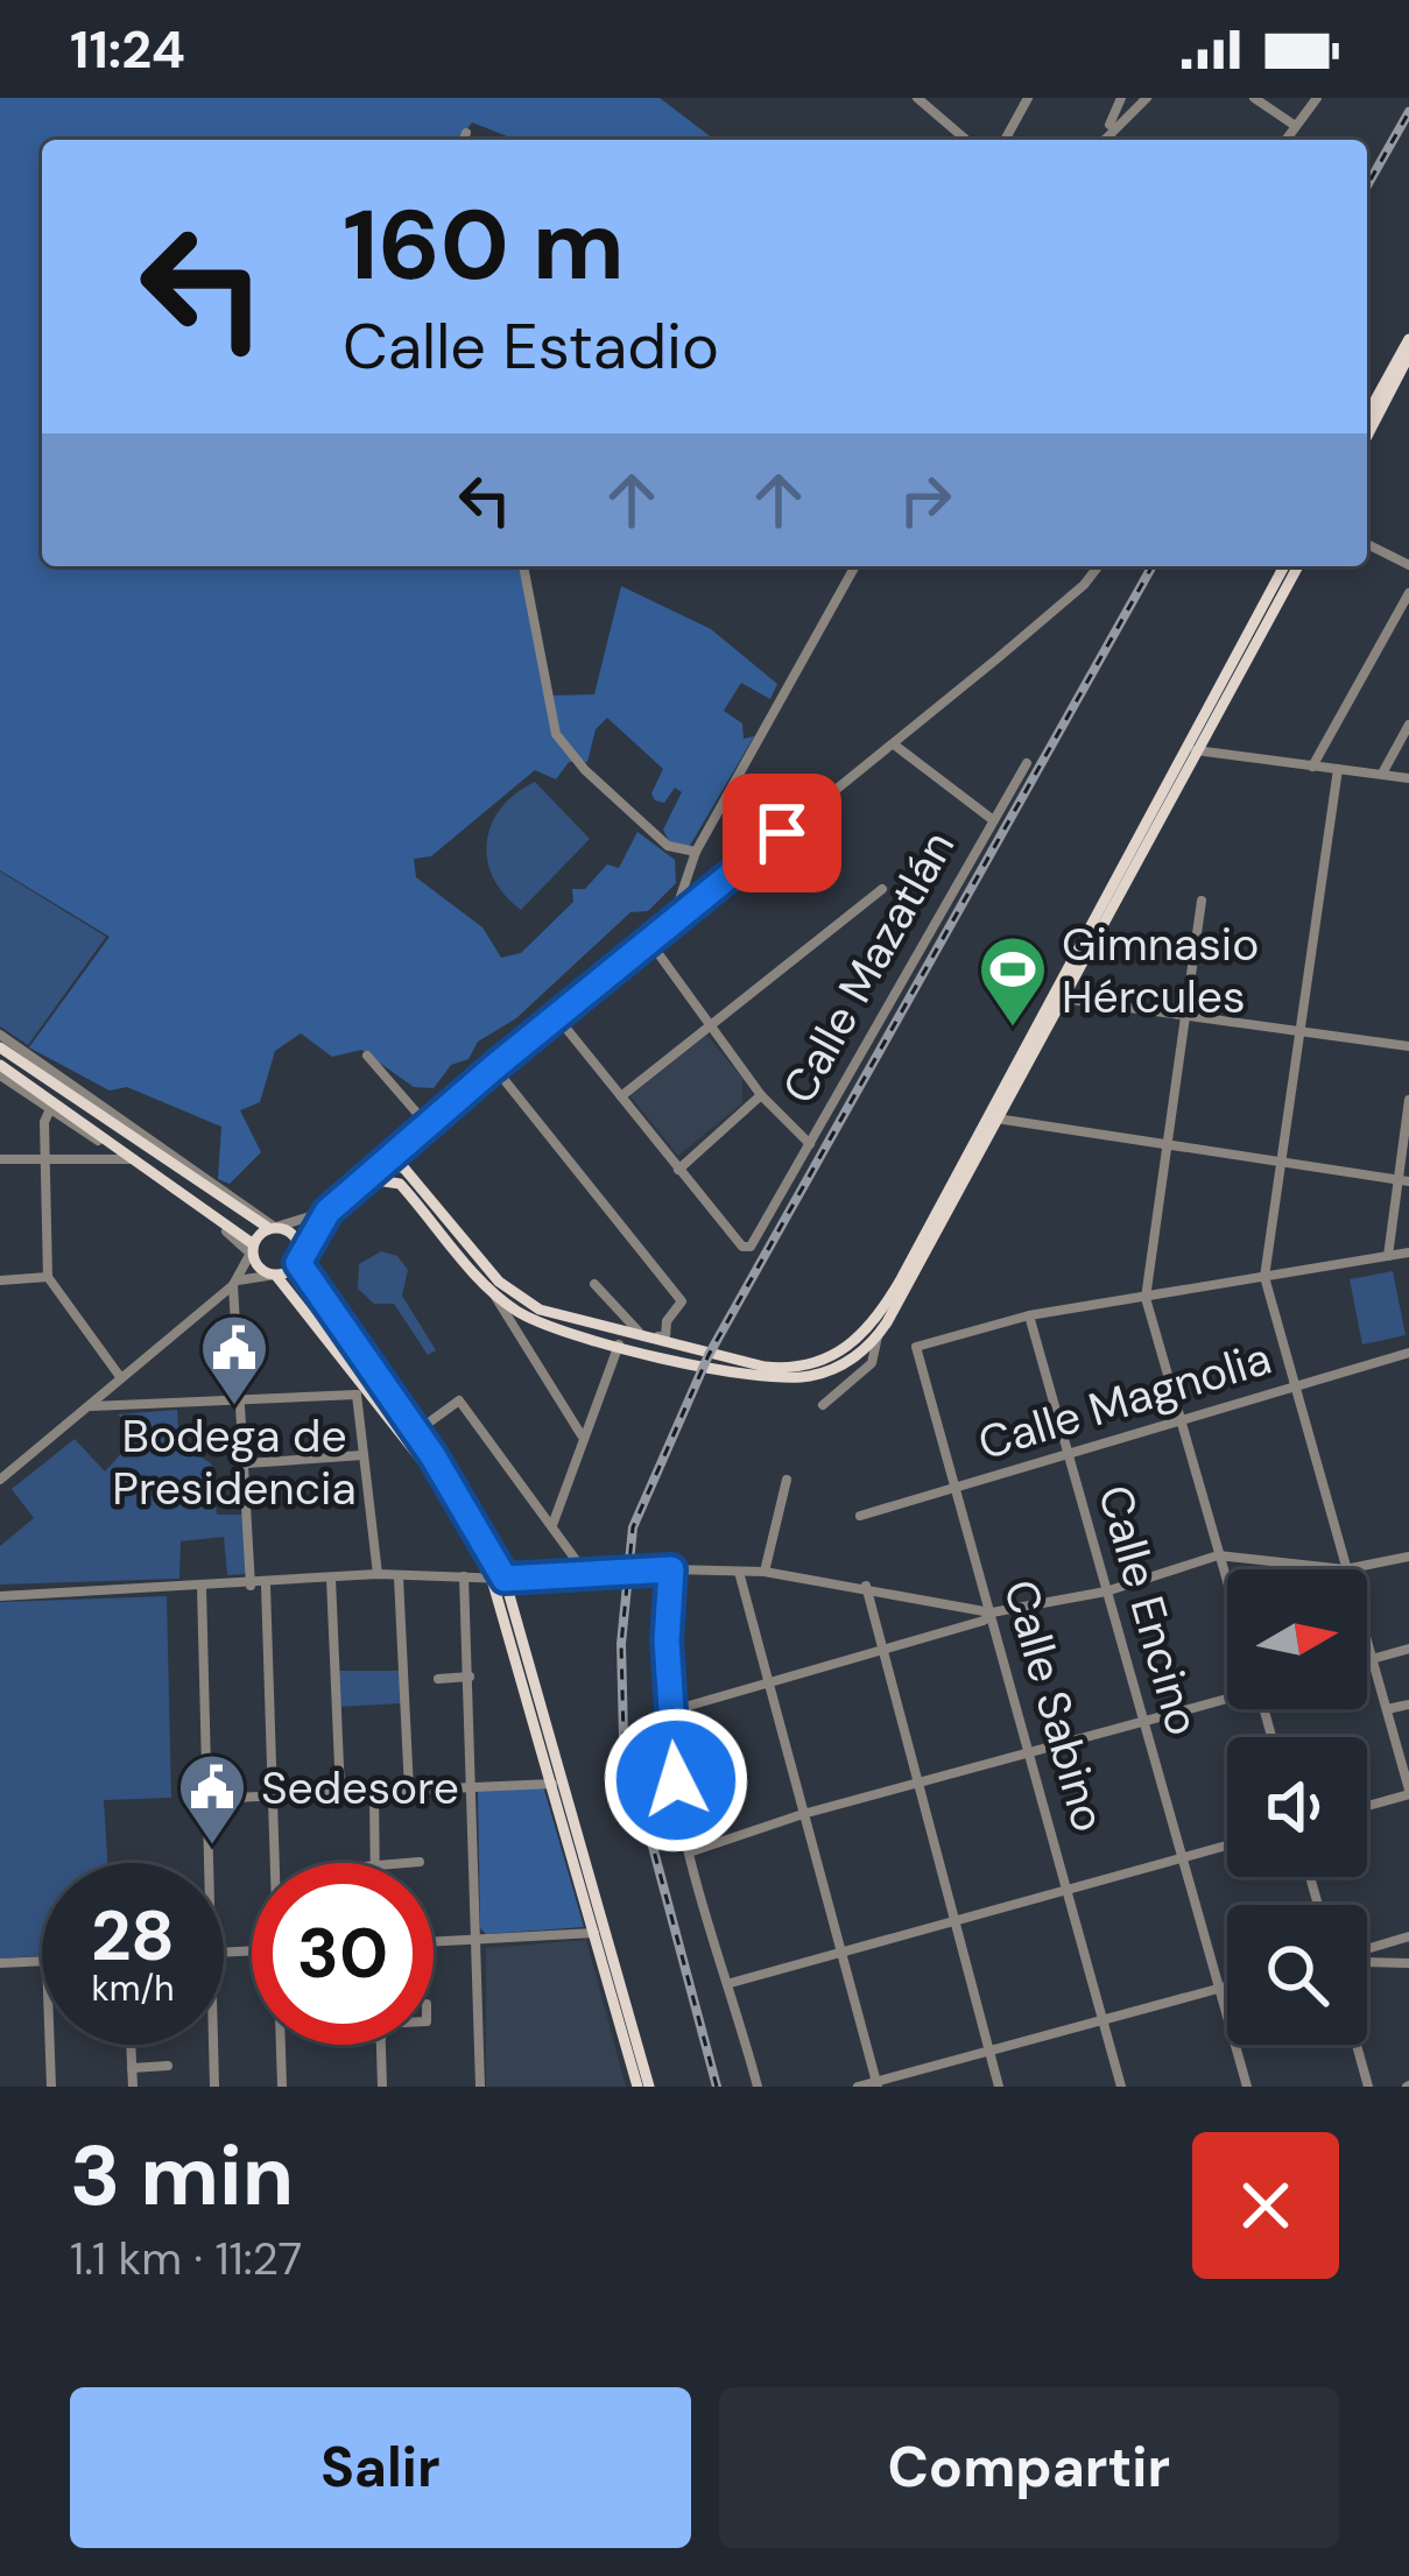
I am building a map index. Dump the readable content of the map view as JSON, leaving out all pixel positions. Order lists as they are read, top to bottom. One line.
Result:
{"streets":{"street":["Calle Mazatlán","Calle Magnolia","Calle Encino","Calle Sabino"]},"crossings":[["Calle Magnolia","Calle Encino"],["Calle Magnolia","Calle Sabino"],["Calle Encino","Calle Sabino"]],"places":{"sports":["Gimnasio Hércules"],"public building":["Bodega de Presidencia","Sedesore"]},"north":"right","page":{"status":"11:24","turn":["160 m","Calle Estadio"],"speed":"28 km/h","limit":"30","heading":["3 min","1.1 km · 11:27"],"buttons":["Salir","Compartir"]}}
